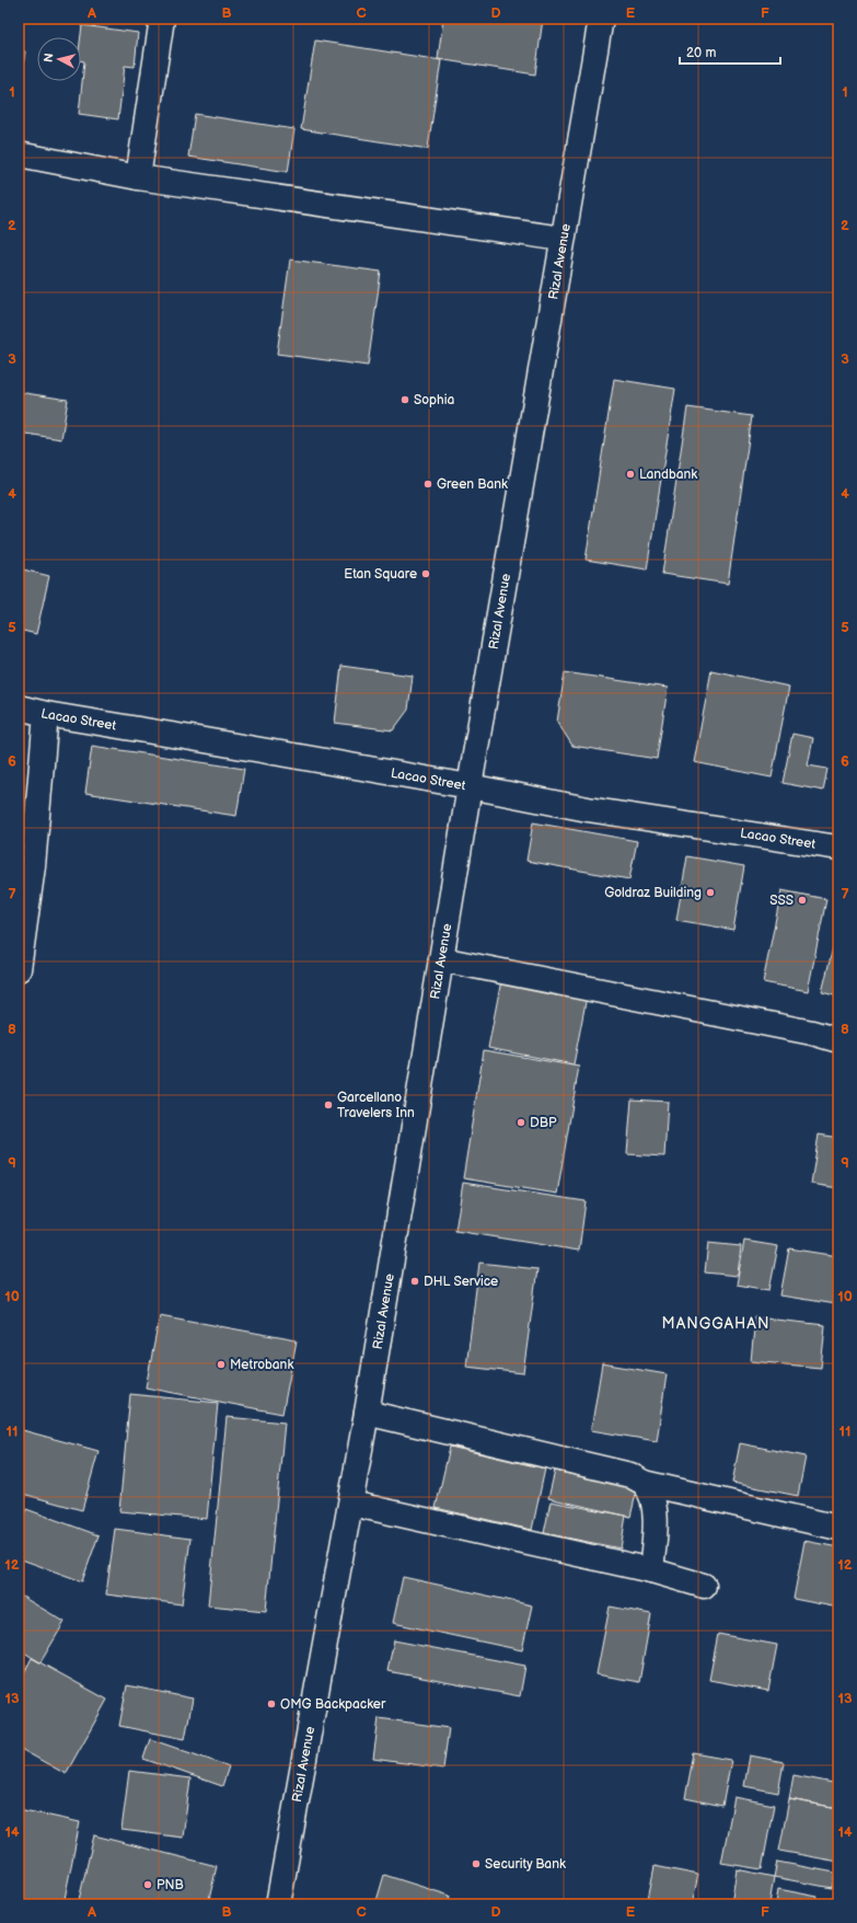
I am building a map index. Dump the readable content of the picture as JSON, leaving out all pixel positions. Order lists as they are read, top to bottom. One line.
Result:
{"streets":{"main road":["Rizal Avenue","Lacao Street"]},"crossings":[["Rizal Avenue","Lacao Street"]],"districts":["MANGGAHAN"],"places":["Sophia","Landbank","Green Bank","Etan Square","Goldraz Building","SSS","Garcellano Travelers Inn","DBP","DHL Service","Metrobank","OMG Backpacker","Security Bank","PNB"],"scale_bar":"20 m","north":"left","grid":{"columns":["A","B","C","D","E","F"],"rows":["1","2","3","4","5","6","7","8","9","10","11","12","13","14"]}}
